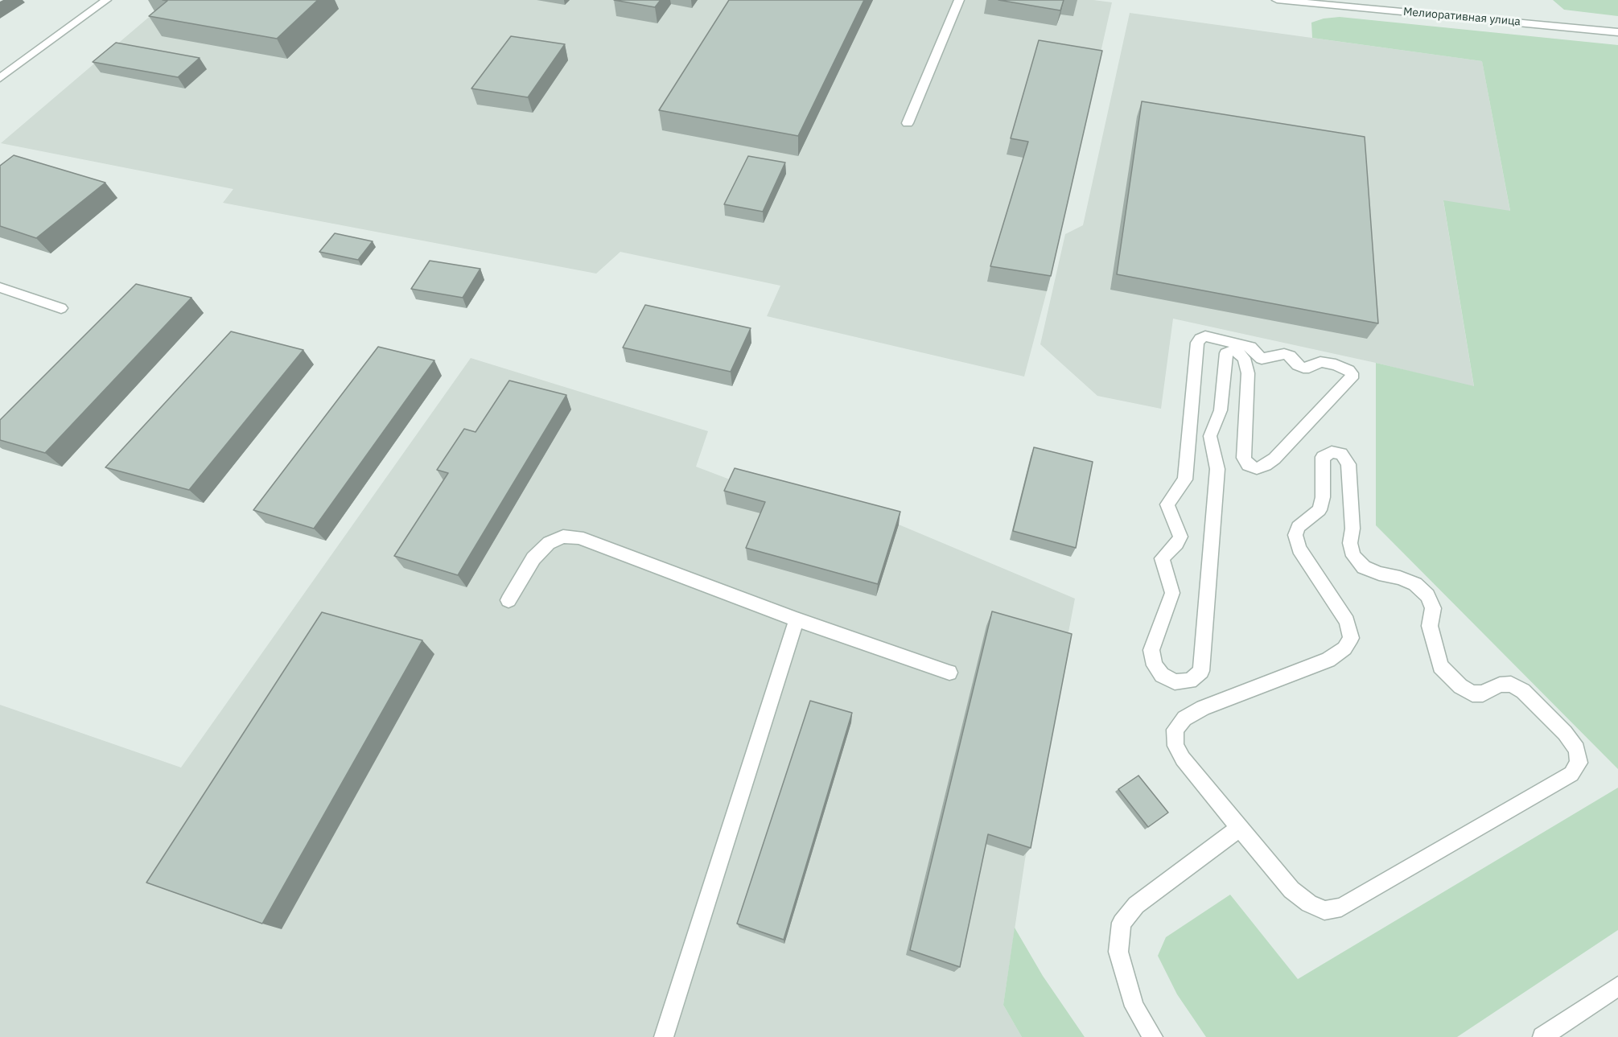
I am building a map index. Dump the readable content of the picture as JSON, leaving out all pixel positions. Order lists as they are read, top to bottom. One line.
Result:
{"streets":{"street":["Мелиоративная улица"]}}
